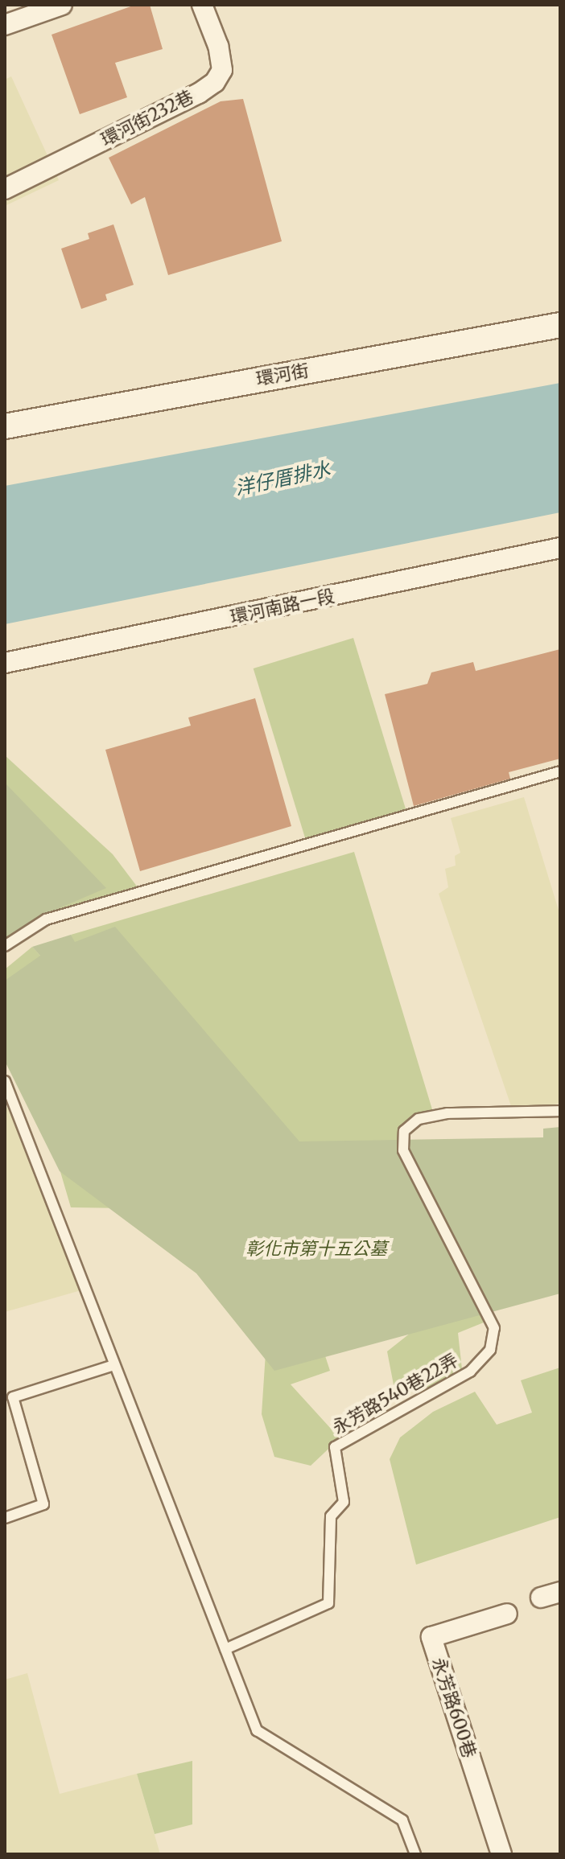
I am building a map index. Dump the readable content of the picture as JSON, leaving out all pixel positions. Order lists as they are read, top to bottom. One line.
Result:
{"streets":{"street":["環河街232巷","環河街","環河南路一段","永芳路600巷"],"lane":["永芳路540巷22弄"]},"water":["洋仔厝排水"],"parks":["彰化市第十五公墓"]}
